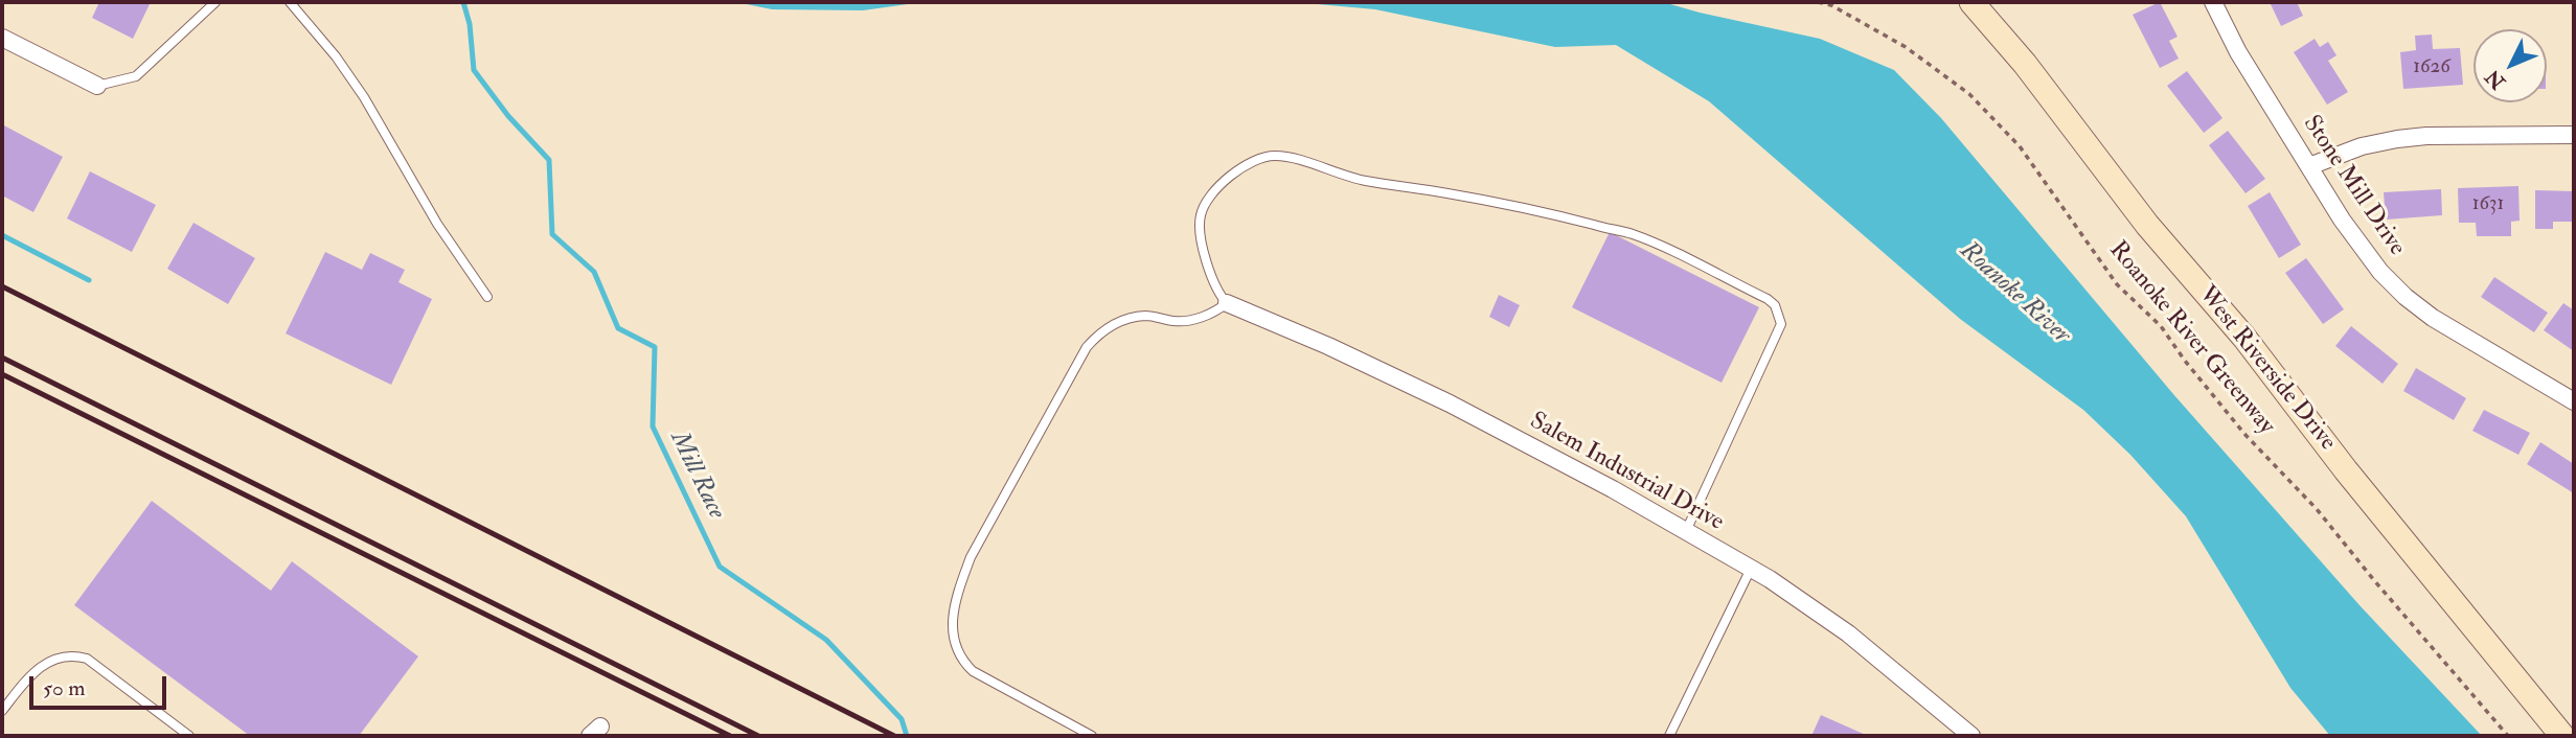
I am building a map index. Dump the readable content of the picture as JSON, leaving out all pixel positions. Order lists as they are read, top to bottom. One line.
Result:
{"streets":{"street":["Stone Mill Drive","West Riverside Drive","Salem Industrial Drive"],"path":["Roanoke River Greenway"]},"water":["Roanoke River","Mill Race"],"house_numbers":["1626","1631"],"scale_bar":"50 m","north":"bottom left"}
